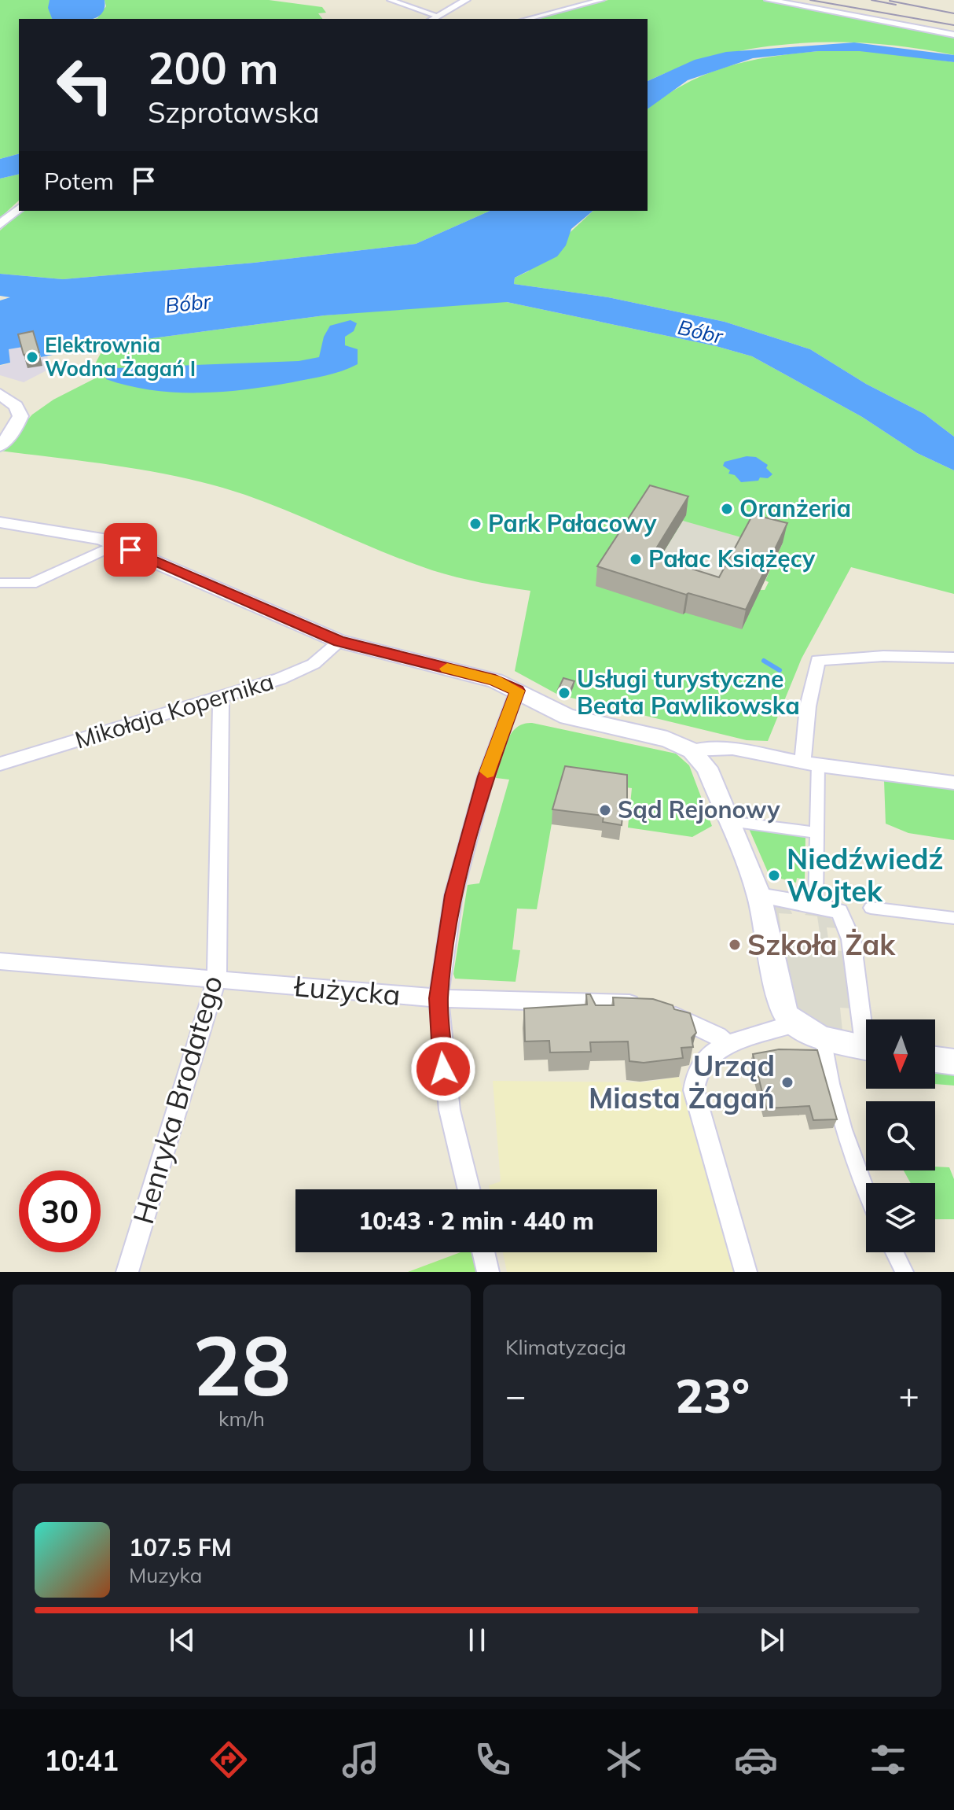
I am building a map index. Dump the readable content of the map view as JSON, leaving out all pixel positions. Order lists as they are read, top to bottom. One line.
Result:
{"streets":{"street":["Mikołaja Kopernika","Łużycka","Henryka Brodatego"]},"crossings":[["Mikołaja Kopernika","Henryka Brodatego"],["Łużycka","Henryka Brodatego"]],"water":["Bóbr"],"places":["Elektrownia Wodna Żagań I","Oranżeria","Park Pałacowy","Pałac Książęcy","Usługi turystyczne Beata Pawlikowska","Sąd Rejonowy","Niedźwiedź Wojtek","Szkoła Żak","Urząd Miasta Żagań"],"north":"bottom","page":{"turn":["200 m","Szprotawska"],"then":"Potem","limit":"30","trip":"10:43 · 2 min · 440 m","tile":[["28","km/h"],"Klimatyzacja"],"heat":["−","23°","+"],"song":["107.5 FM","Muzyka"],"tabs":"10:41"}}
